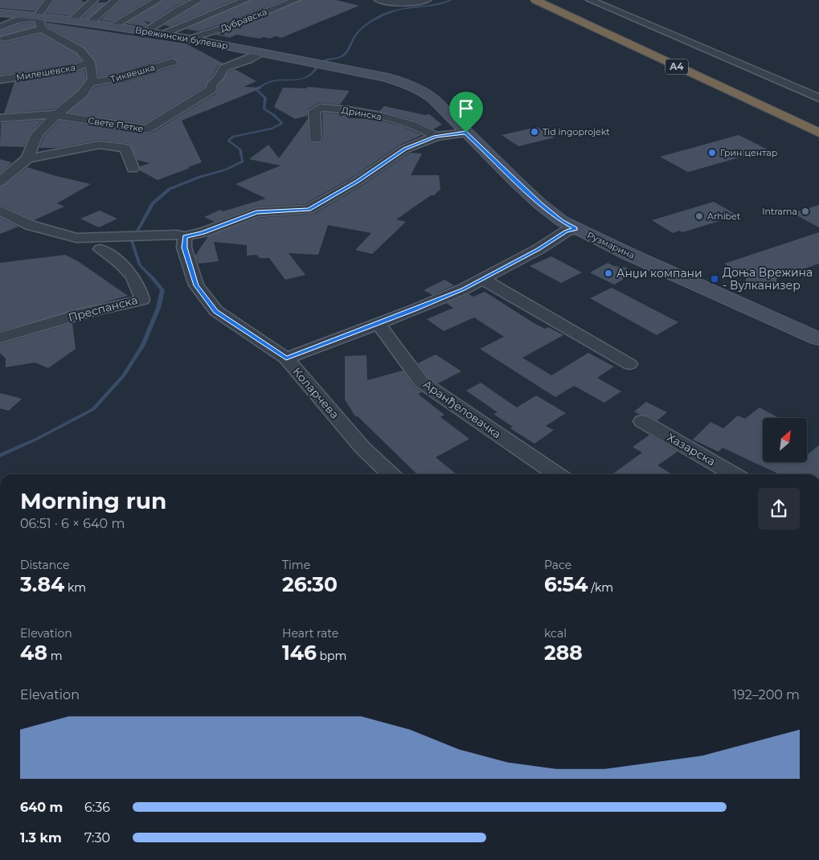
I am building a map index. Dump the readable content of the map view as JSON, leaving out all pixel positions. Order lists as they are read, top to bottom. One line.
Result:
{"streets":{"highway":["A4"],"main road":["Врежински булевар","Рузмарина"],"street":["Дубравска","Милешевска","Тиквешка","Дринска","Свете Петке","Преспанска","Коларчева","Аранђеловачка","Хазарска"]},"crossings":[["Дубравска","Врежински булевар"],["Врежински булевар","Свете Петке"],["Врежински булевар","Рузмарина"]],"places":{"other":["Tid ingoprojekt","Грин центар","Intrama","Arhibet","Анџи компани"],"transit":["Доња Врежина - Вулканизер"]},"north":"top right","page":{"heading":["Morning run","06:51 · 6 × 640 m"],"stats":[["Distance","3.84 km"],["Time","26:30"],["Pace","6:54 /km"],["Elevation","48 m"],["Heart rate","146 bpm"],["kcal","288"]],"chart":["Elevation","192–200 m"],"list":[{"name":"640 m","note":"6:36"},{"name":"1.3 km","note":"7:30"}]}}
